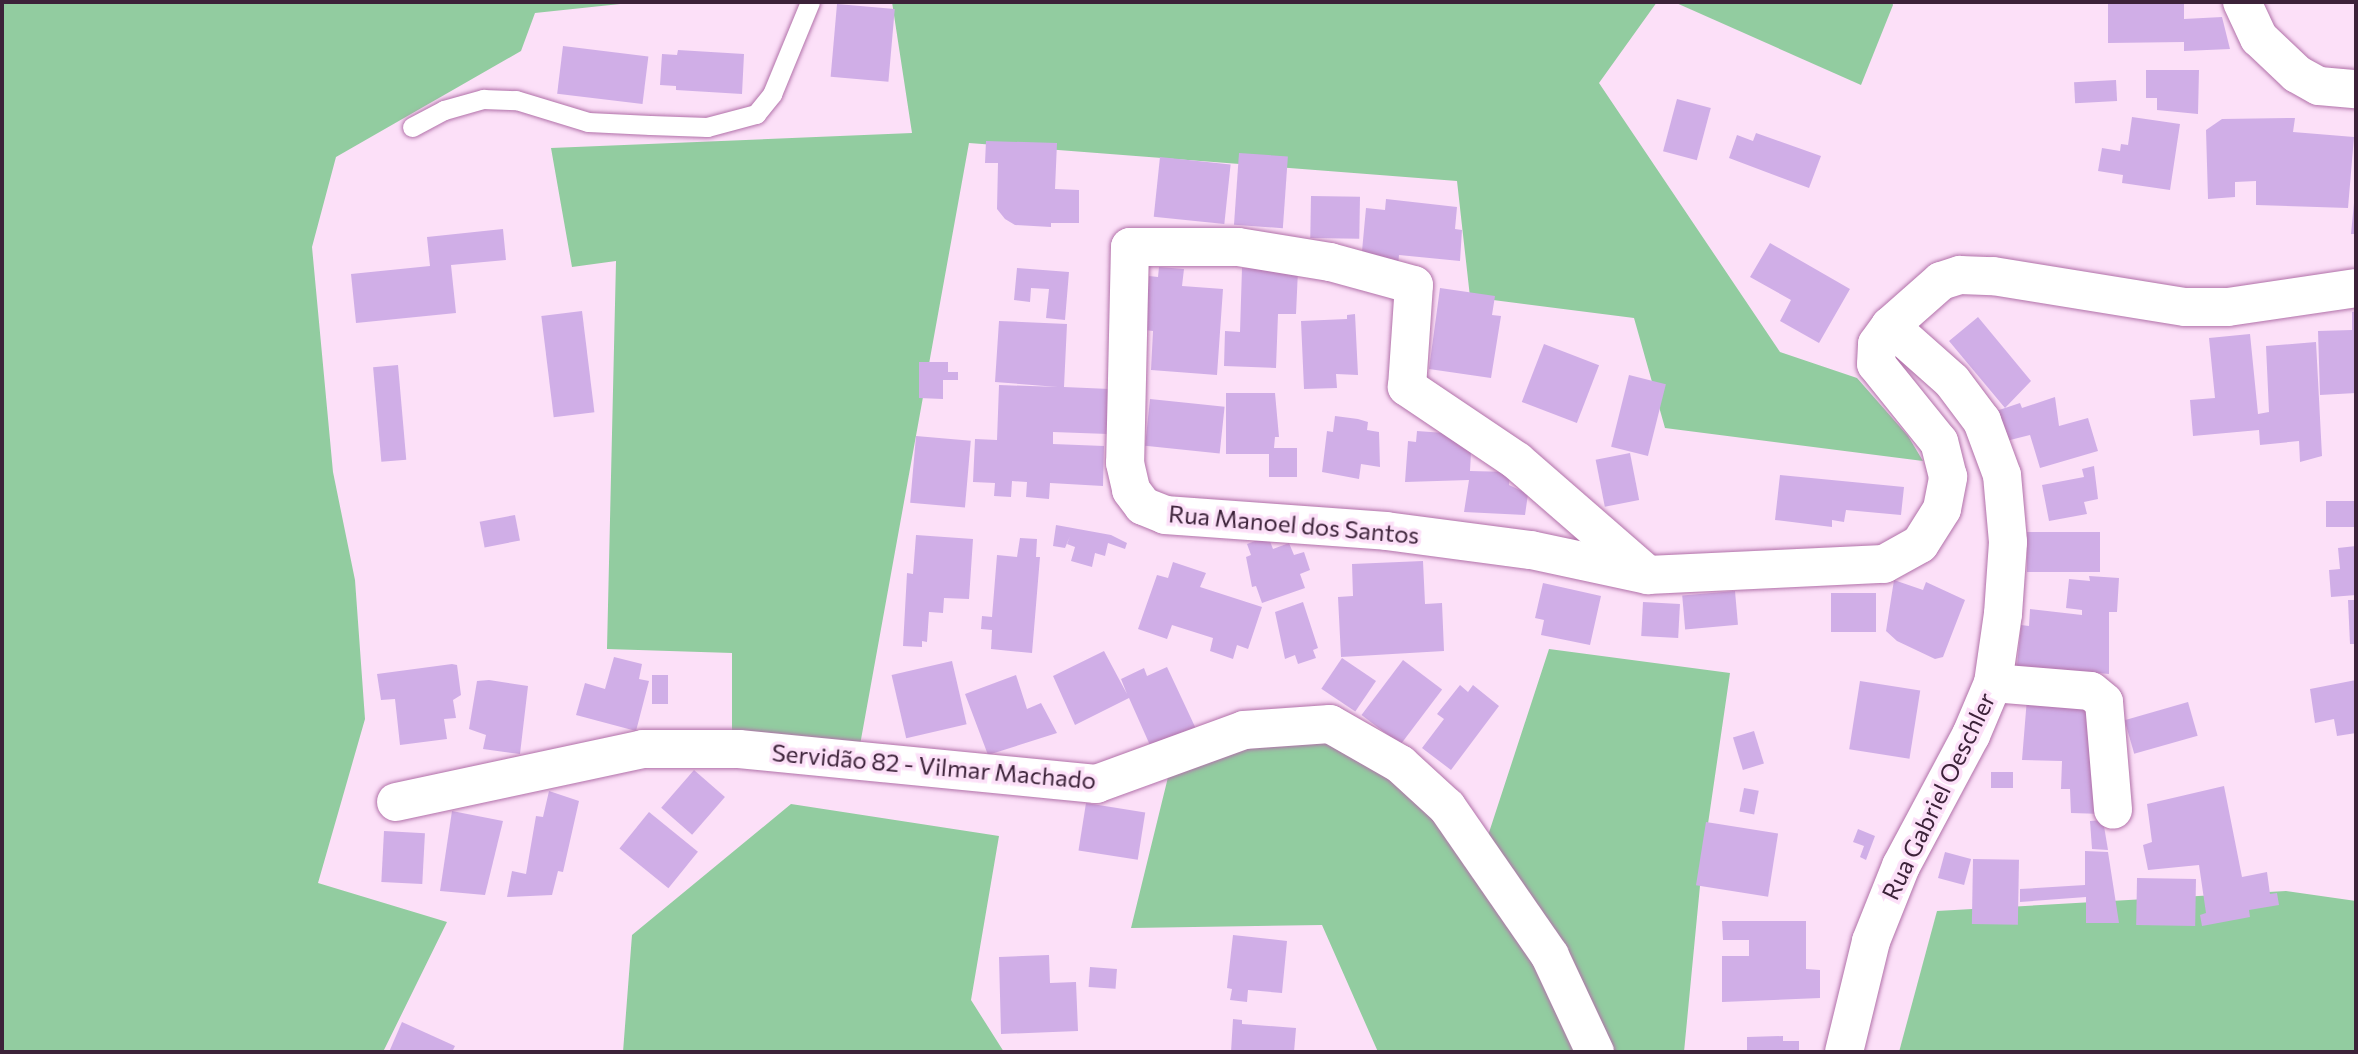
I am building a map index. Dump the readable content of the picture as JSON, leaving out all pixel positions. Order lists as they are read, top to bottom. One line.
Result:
{"streets":{"street":["Rua Manoel dos Santos","Servidão 82 - Vilmar Machado","Rua Gabriel Oeschler"]},"crossings":[["Rua Manoel dos Santos","Rua Gabriel Oeschler"]]}
